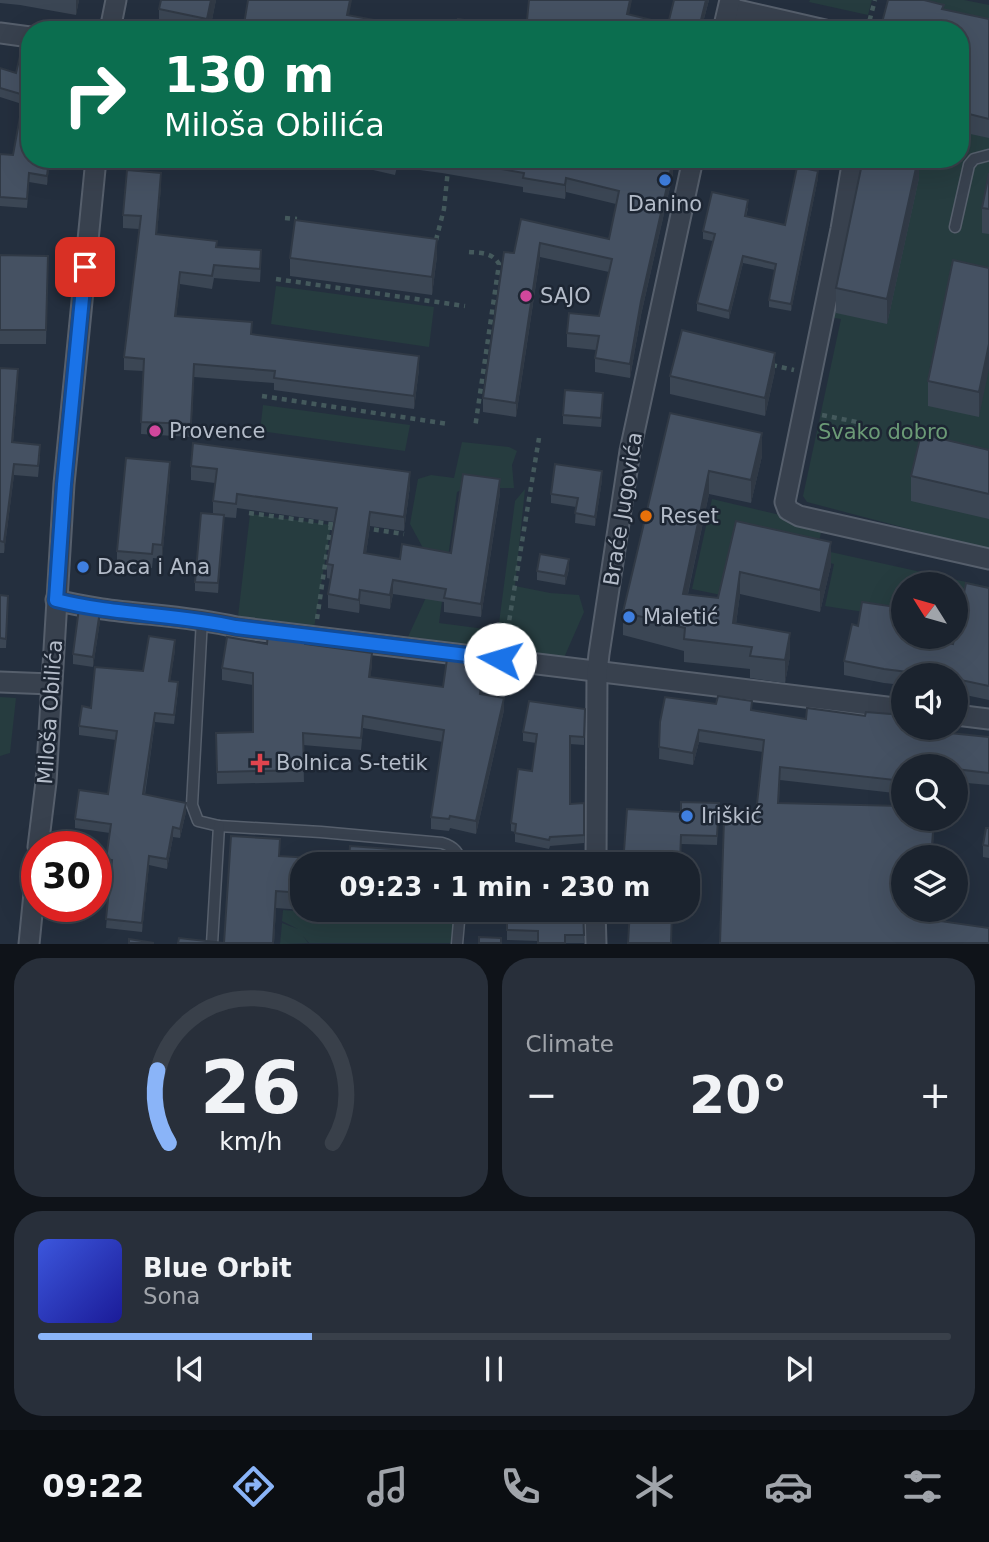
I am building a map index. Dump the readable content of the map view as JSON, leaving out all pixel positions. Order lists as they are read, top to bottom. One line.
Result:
{"streets":{"street":["Braće Jugovića","Miloša Obilića"]},"parks":["Svako dobro"],"places":{"other":["Danino","SAJO","Provence","Reset","Daca i Ana","Maletić","Iriškić"],"health":["Bolnica S-tetik"]},"north":"top left","page":{"turn":["130 m","Miloša Obilića"],"limit":"30","trip":"09:23 · 1 min · 230 m","tile":"Climate","heat":["−","20°","+"],"song":["Blue Orbit","Sona"],"tabs":"09:22","gauge":["26","km/h"]}}
